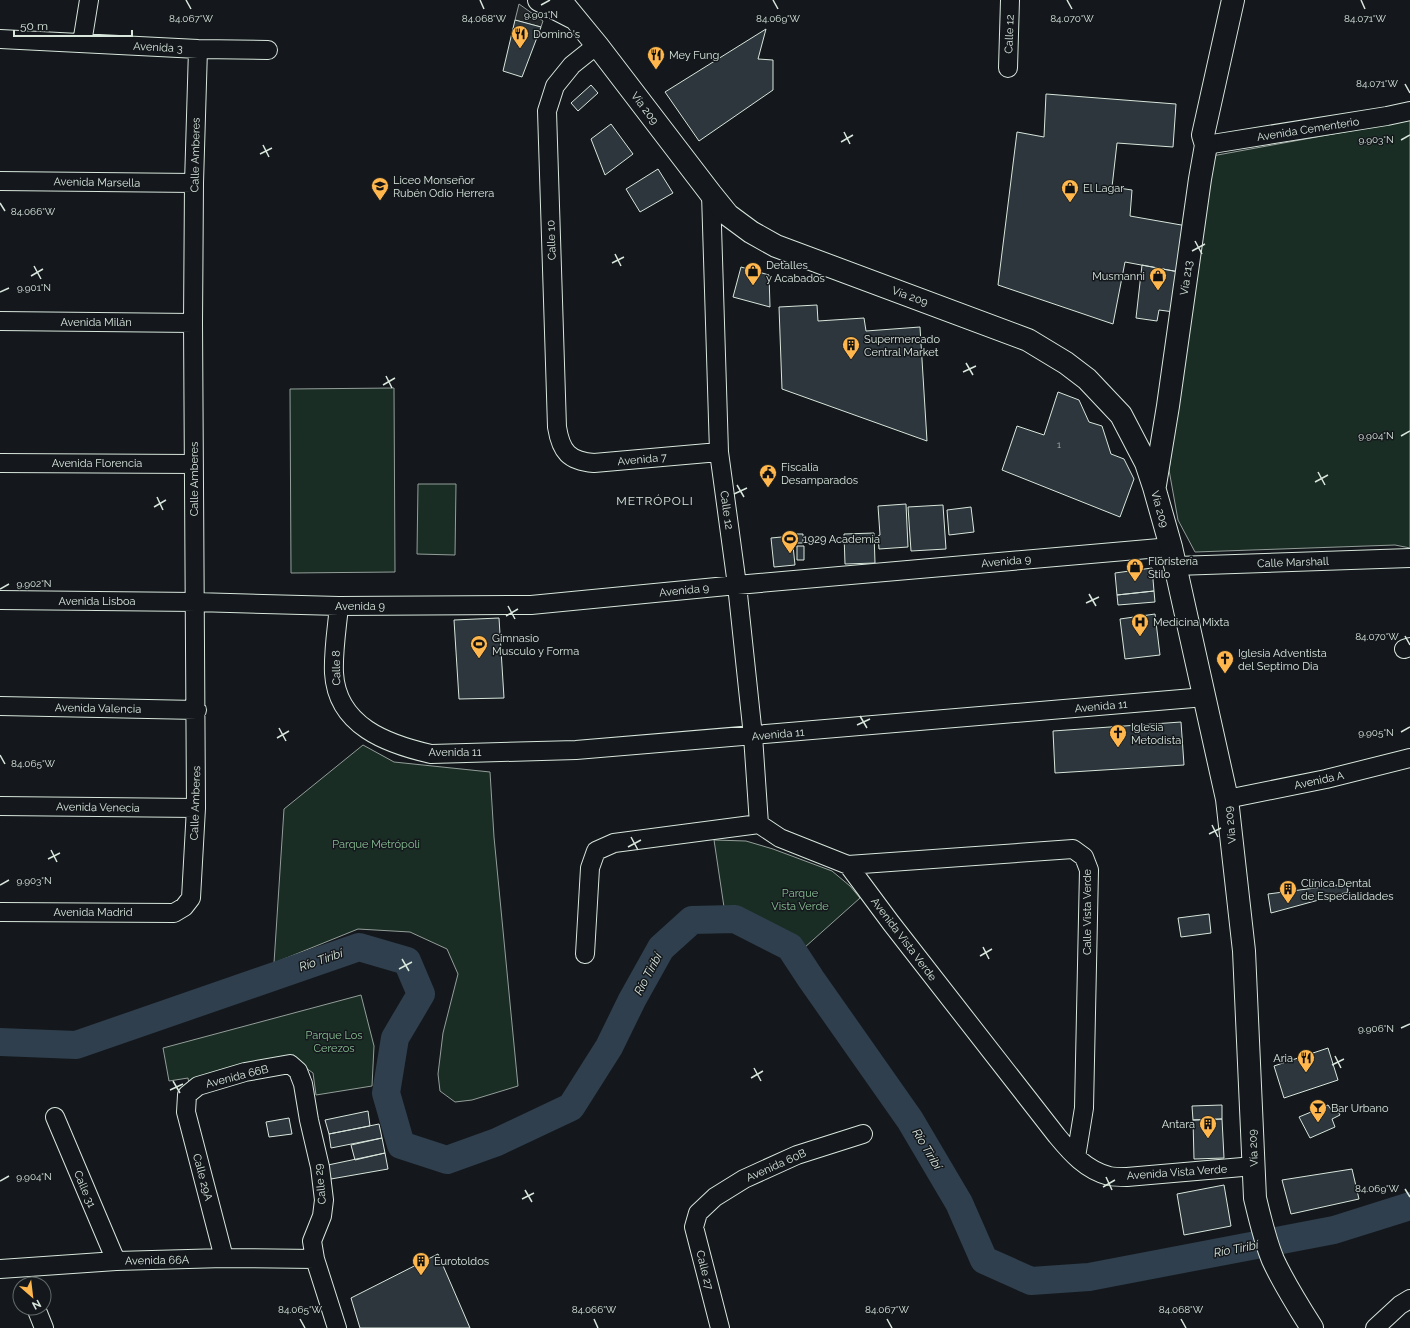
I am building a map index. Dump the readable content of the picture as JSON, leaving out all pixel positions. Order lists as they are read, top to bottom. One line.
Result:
{"streets":{"main road":["Vía 209","Vía 213"],"street":["Calle 12","Avenida 3","Avenida Cementerio","Calle Amberes","Avenida Marsella","Calle 10","Avenida Milán","Avenida 7","Avenida Florencia","Avenida 9","Calle Marshall","Avenida Lisboa","Calle 8","Avenida 11","Avenida Valencia","Avenida A","Avenida Venecia","Avenida Madrid","Calle Vista Verde","Avenida Vista Verde","Avenida 66B","Avenida 60B","Calle 29A","Calle 29","Calle 31","Avenida 66A","Calle 27"]},"crossings":[["Calle 12","Vía 209"],["Calle 12","Avenida 7"],["Calle 12","Avenida 9"],["Calle 12","Avenida 11"],["Avenida 3","Calle Amberes"],["Vía 209","Calle 10"],["Vía 209","Vía 213"],["Vía 209","Avenida 9"],["Vía 209","Calle Marshall"],["Vía 209","Avenida 11"],["Vía 209","Avenida A"],["Vía 209","Avenida Vista Verde"],["Avenida Cementerio","Vía 213"],["Calle Amberes","Avenida Marsella"],["Calle Amberes","Avenida Milán"],["Calle Amberes","Avenida Florencia"],["Calle Amberes","Avenida 9"],["Calle Amberes","Avenida Lisboa"],["Calle Amberes","Avenida Valencia"],["Calle Amberes","Avenida Venecia"],["Calle Amberes","Avenida Madrid"],["Calle 10","Avenida 7"],["Avenida 9","Calle Marshall"],["Avenida 9","Avenida Lisboa"],["Avenida 9","Calle 8"],["Calle 8","Avenida 11"],["Calle Vista Verde","Avenida Vista Verde"],["Avenida 66B","Calle 29A"],["Avenida 66B","Calle 29"],["Avenida 60B","Calle 27"],["Calle 29A","Avenida 66A"],["Calle 29","Avenida 66A"],["Calle 31","Avenida 66A"]],"districts":["METRÓPOLI"],"water":["Río Tiribí"],"parks":["Parque Metrópoli","Parque Vista Verde","Parque Los Cerezos"],"places":{"restaurant":["Domino's","Mey Fung","Aria"],"school or university":["Liceo Monseñor Rubén Odio Herrera"],"shop":["El Lagar","Detalles y Acabados","Musmanni","Floristería Stilo"],"building":["Supermercado Central Market","Clínica Dental de Especialidades","Antara","Eurotoldos"],"public building":["Fiscalia Desamparados"],"sports":["1929 Academia","Gimnasio Musculo y Forma"],"hospital":["Medicina Mixta"],"church":["Iglesia Adventista del Septimo Dia","Iglesia Metodista"],"bar":["Bar Urbano"]},"house_numbers":["1"],"scale_bar":"50 m","north":"bottom right","coordinates":["9.901°N","84.067°W","84.068°W","84.069°W","84.070°W","84.071°W","9.903°N","84.066°W","9.904°N","9.902°N","9.905°N","84.065°W","9.906°N"]}
